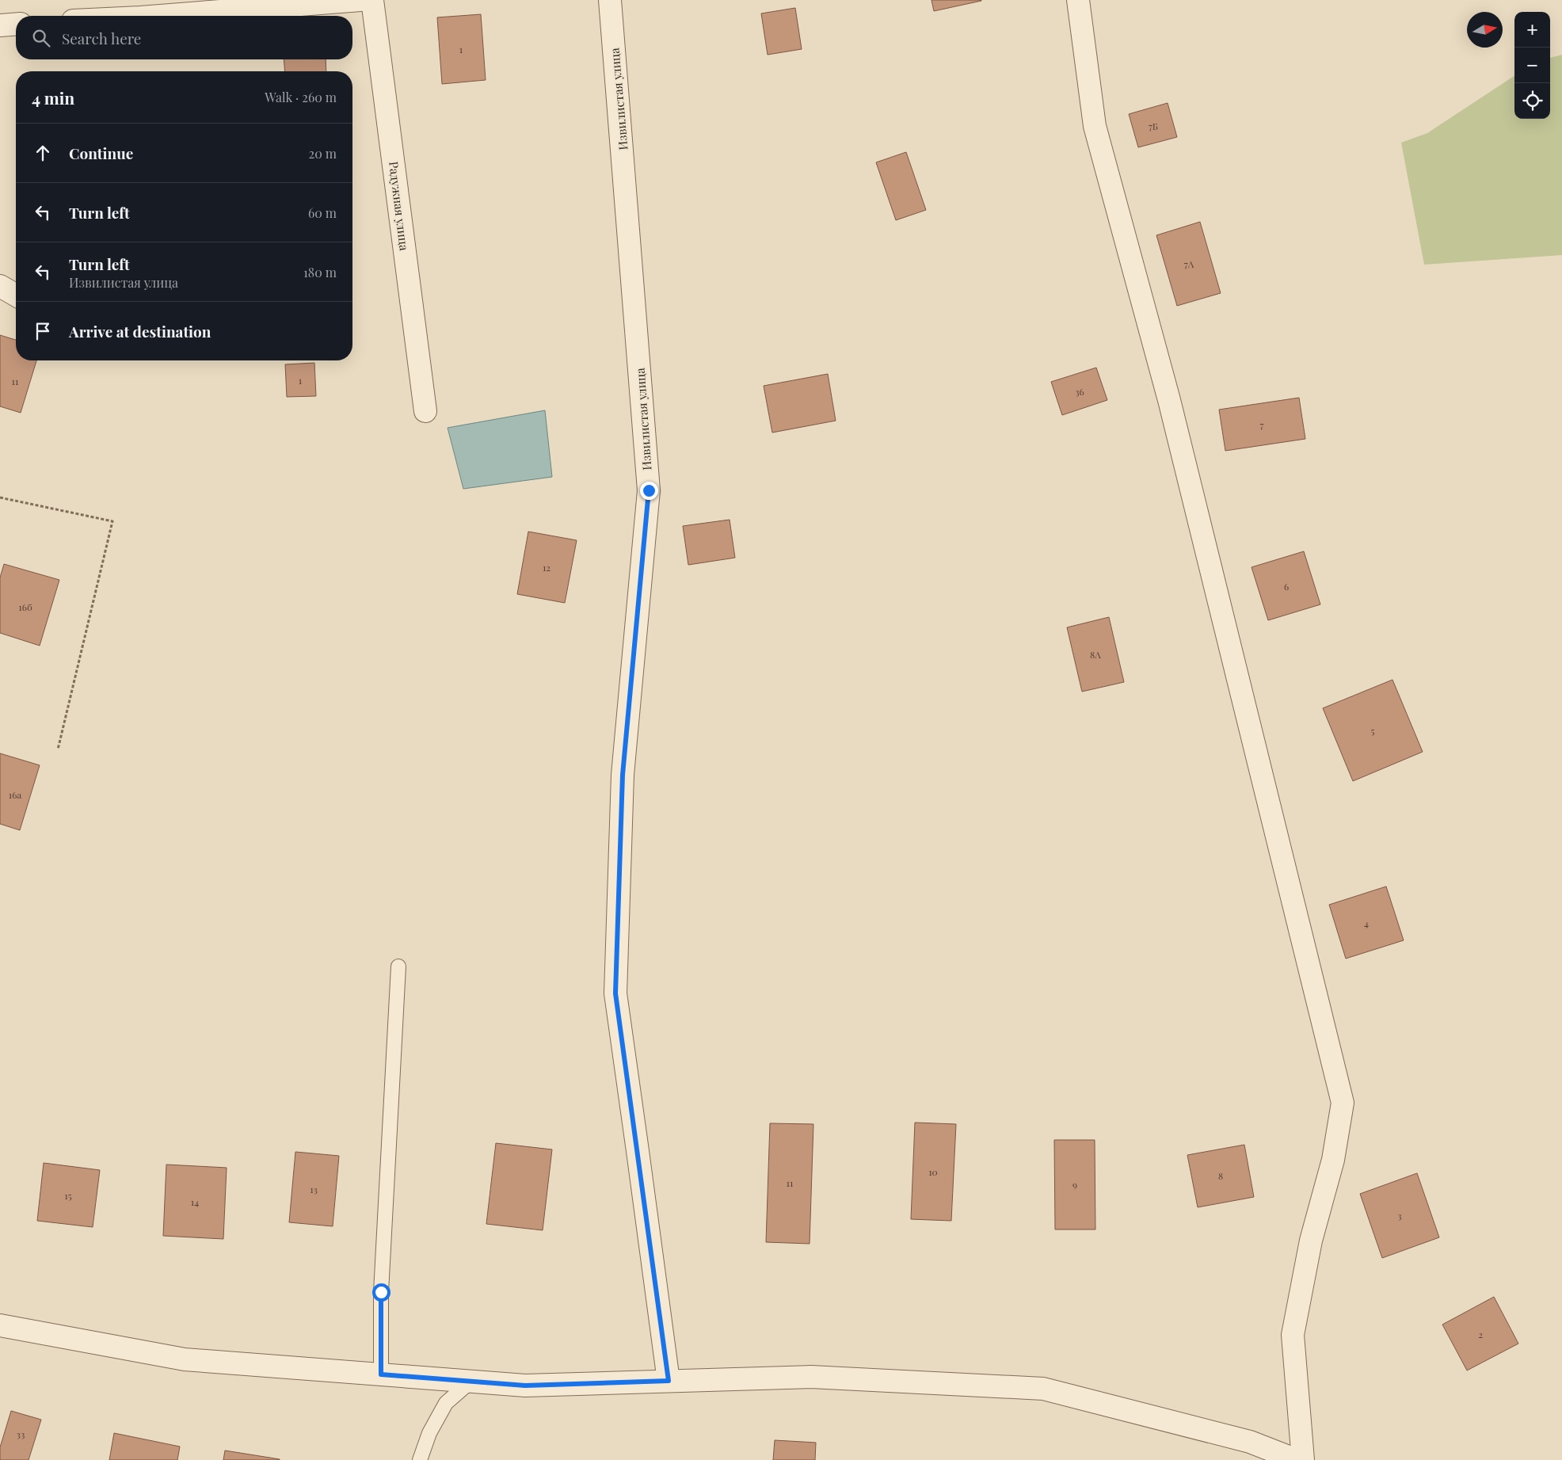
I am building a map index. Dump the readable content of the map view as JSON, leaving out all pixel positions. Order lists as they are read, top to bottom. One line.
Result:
{"streets":{"street":["Извилистая улица","Радужная улица"]},"house_numbers":["1","7Б","7А","1","11","36","7","12","6","16б","8А","5","16а","4","10","8","11","9","13","15","14","3","2","33"],"north":"right","page":{"map_buttons":["+","−"],"search":"Search here","heading":["4 min","Walk · 260 m"],"list":[["Continue","20 m"],["Turn left","60 m"],["Turn left","Извилистая улица","180 m"],"Arrive at destination"]}}
